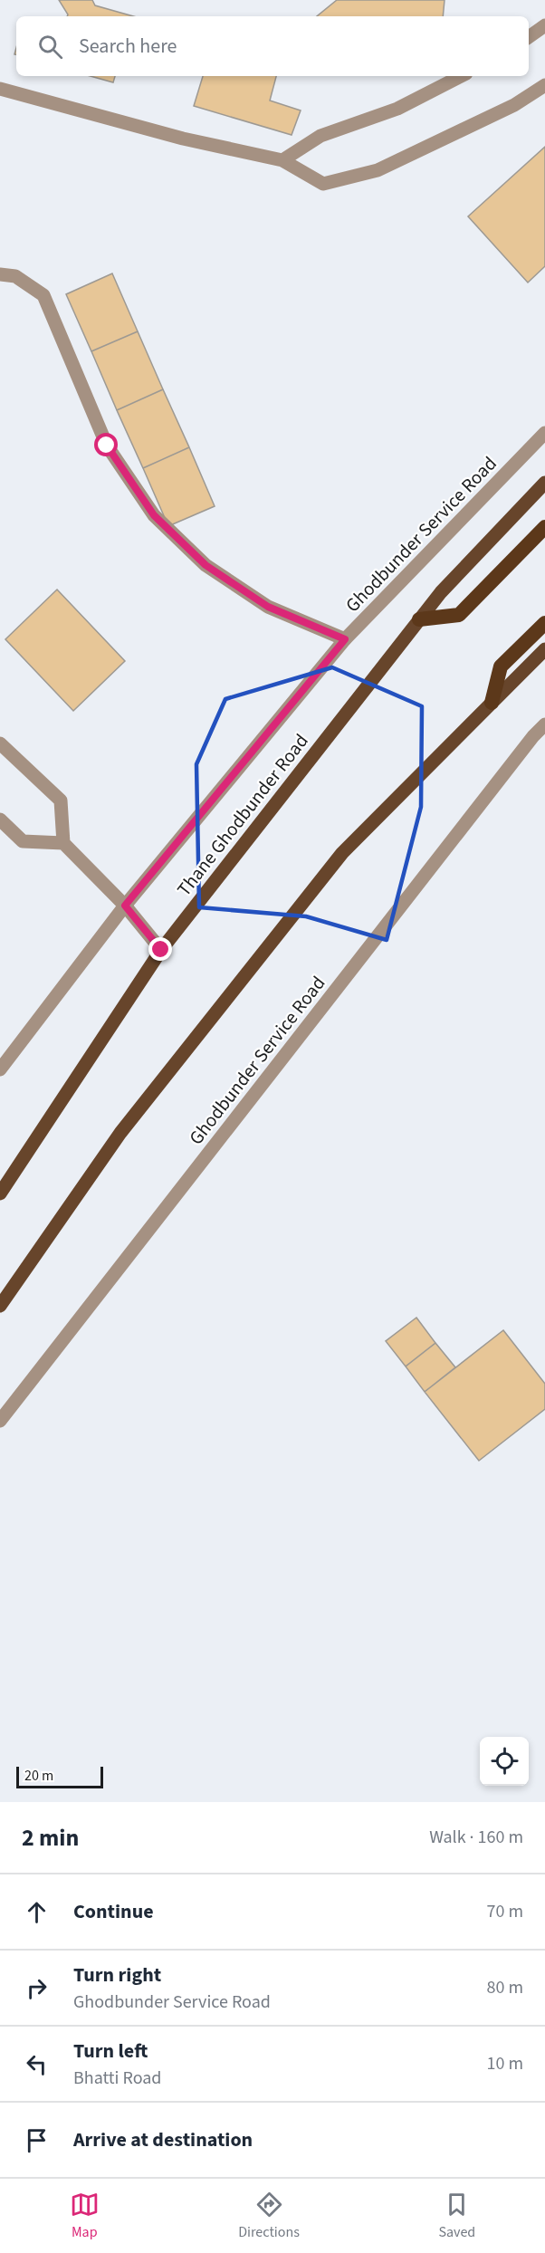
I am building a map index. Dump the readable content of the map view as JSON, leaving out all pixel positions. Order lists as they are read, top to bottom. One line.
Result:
{"streets":{"main road":["Thane Ghodbunder Road"],"street":["Ghodbunder Service Road"]},"scale_bar":"20 m","page":{"search":"Search here","scale":"20 m","heading":["2 min","Walk · 160 m"],"list":[["Continue","70 m"],["Turn right","Ghodbunder Service Road","80 m"],["Turn left","Bhatti Road","10 m"],"Arrive at destination"],"nav":["Map","Directions","Saved"]}}
